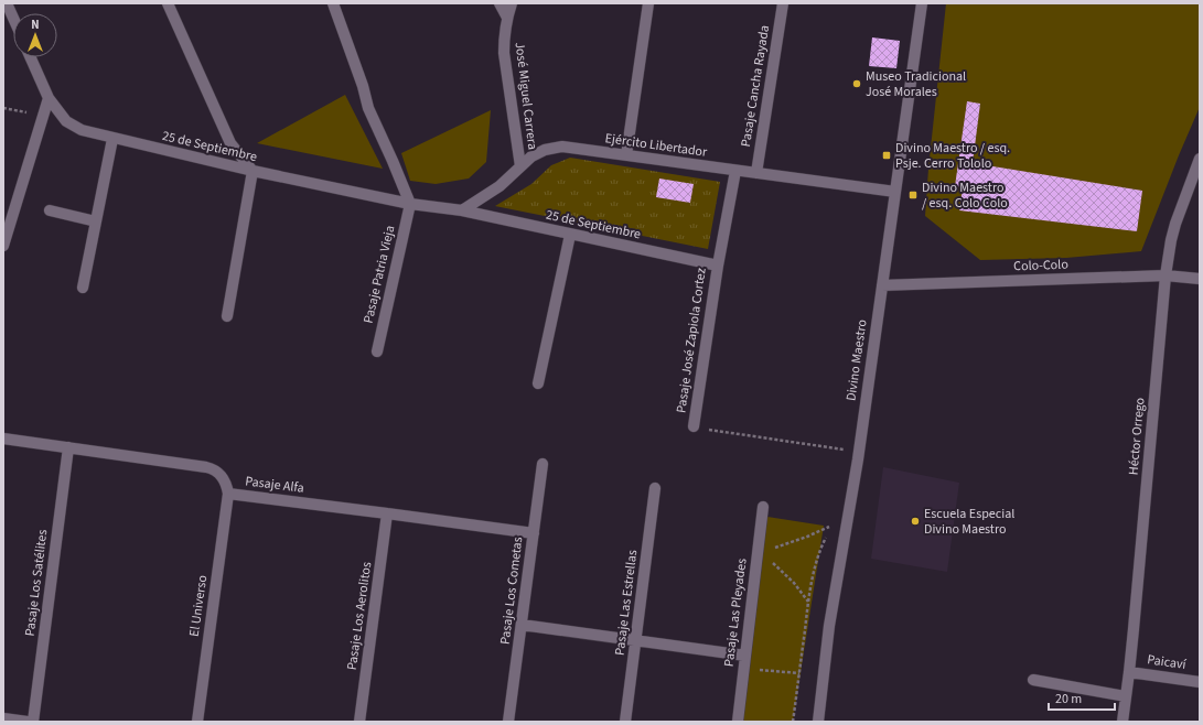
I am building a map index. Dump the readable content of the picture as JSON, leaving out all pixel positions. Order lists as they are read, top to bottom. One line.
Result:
{"streets":{"street":["Pasaje Cancha Rayada","José Miguel Carrera","Ejército Libertador","25 de Septiembre","Colo-Colo","Pasaje Patria Vieja","Pasaje José Zapiola Cortez","Divino Maestro","Héctor Orrego","Pasaje Alfa","Pasaje Los Satélites","Pasaje Los Cometas","Pasaje Las Estrellas","El Universo","Pasaje Las Pleyades","Pasaje Los Aerolitos","Paicaví"]},"crossings":[["Pasaje Cancha Rayada","Ejército Libertador"],["José Miguel Carrera","Ejército Libertador"],["Ejército Libertador","25 de Septiembre"],["Ejército Libertador","Pasaje José Zapiola Cortez"],["Ejército Libertador","Divino Maestro"],["25 de Septiembre","Pasaje Patria Vieja"],["25 de Septiembre","Pasaje José Zapiola Cortez"],["Colo-Colo","Divino Maestro"],["Colo-Colo","Héctor Orrego"],["Pasaje José Zapiola Cortez","Divino Maestro"],["Héctor Orrego","Paicaví"],["Pasaje Alfa","Pasaje Los Satélites"],["Pasaje Alfa","Pasaje Los Cometas"],["Pasaje Alfa","El Universo"],["Pasaje Alfa","Pasaje Los Aerolitos"]],"places":{"other":["Museo Tradicional José Morales","Escuela Especial Divino Maestro"],"transit":["Divino Maestro / esq. Psje. Cerro Tololo","Divino Maestro / esq. Colo Colo"]},"scale_bar":"20 m","north":"top"}
